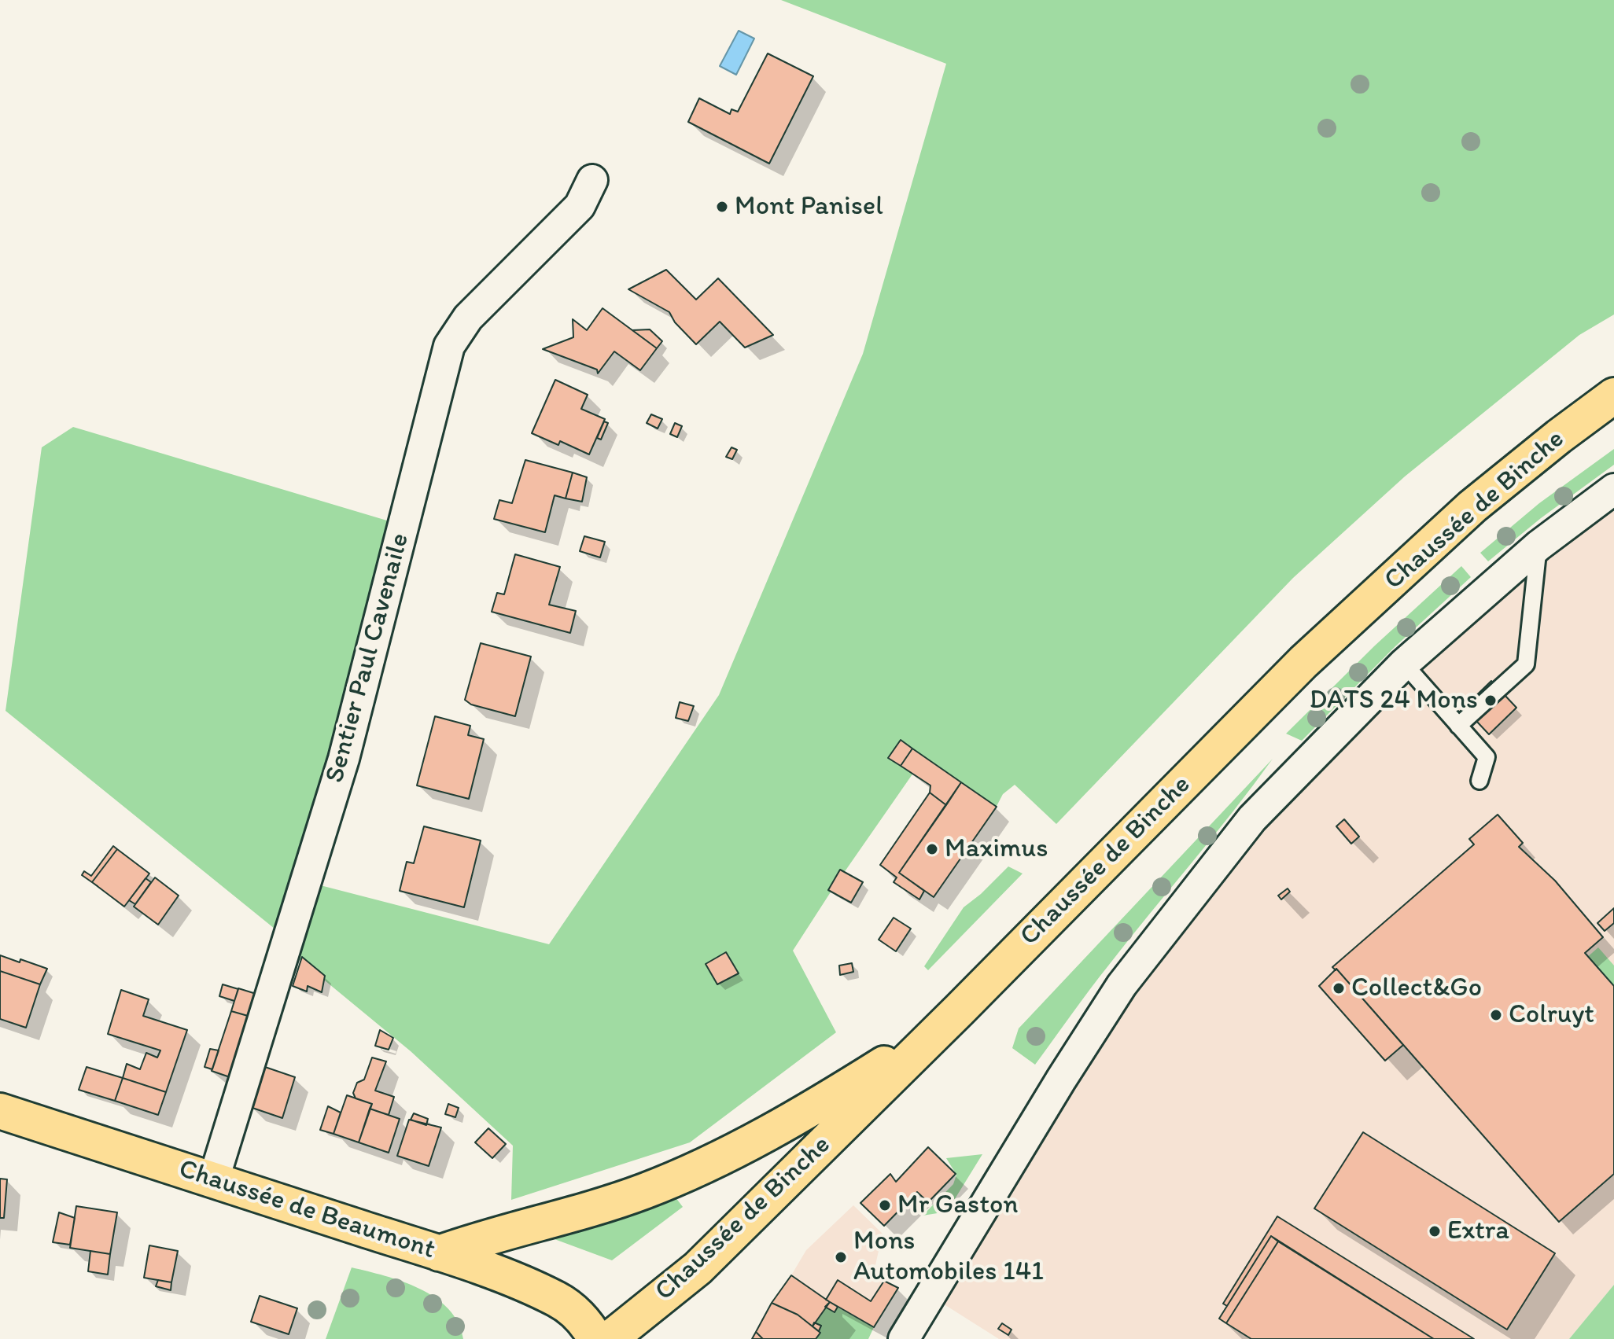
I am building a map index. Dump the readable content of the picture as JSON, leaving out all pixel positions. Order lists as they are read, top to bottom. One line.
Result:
{"streets":{"main road":["Chaussée de Binche","Chaussée de Beaumont"],"street":["Sentier Paul Cavenaile"]},"crossings":[["Sentier Paul Cavenaile","Chaussée de Beaumont"]],"places":["Mont Panisel","DATS 24 Mons","Maximus","Collect&Go","Colruyt","Mr Gaston","Extra","Mons Automobiles 141"]}
